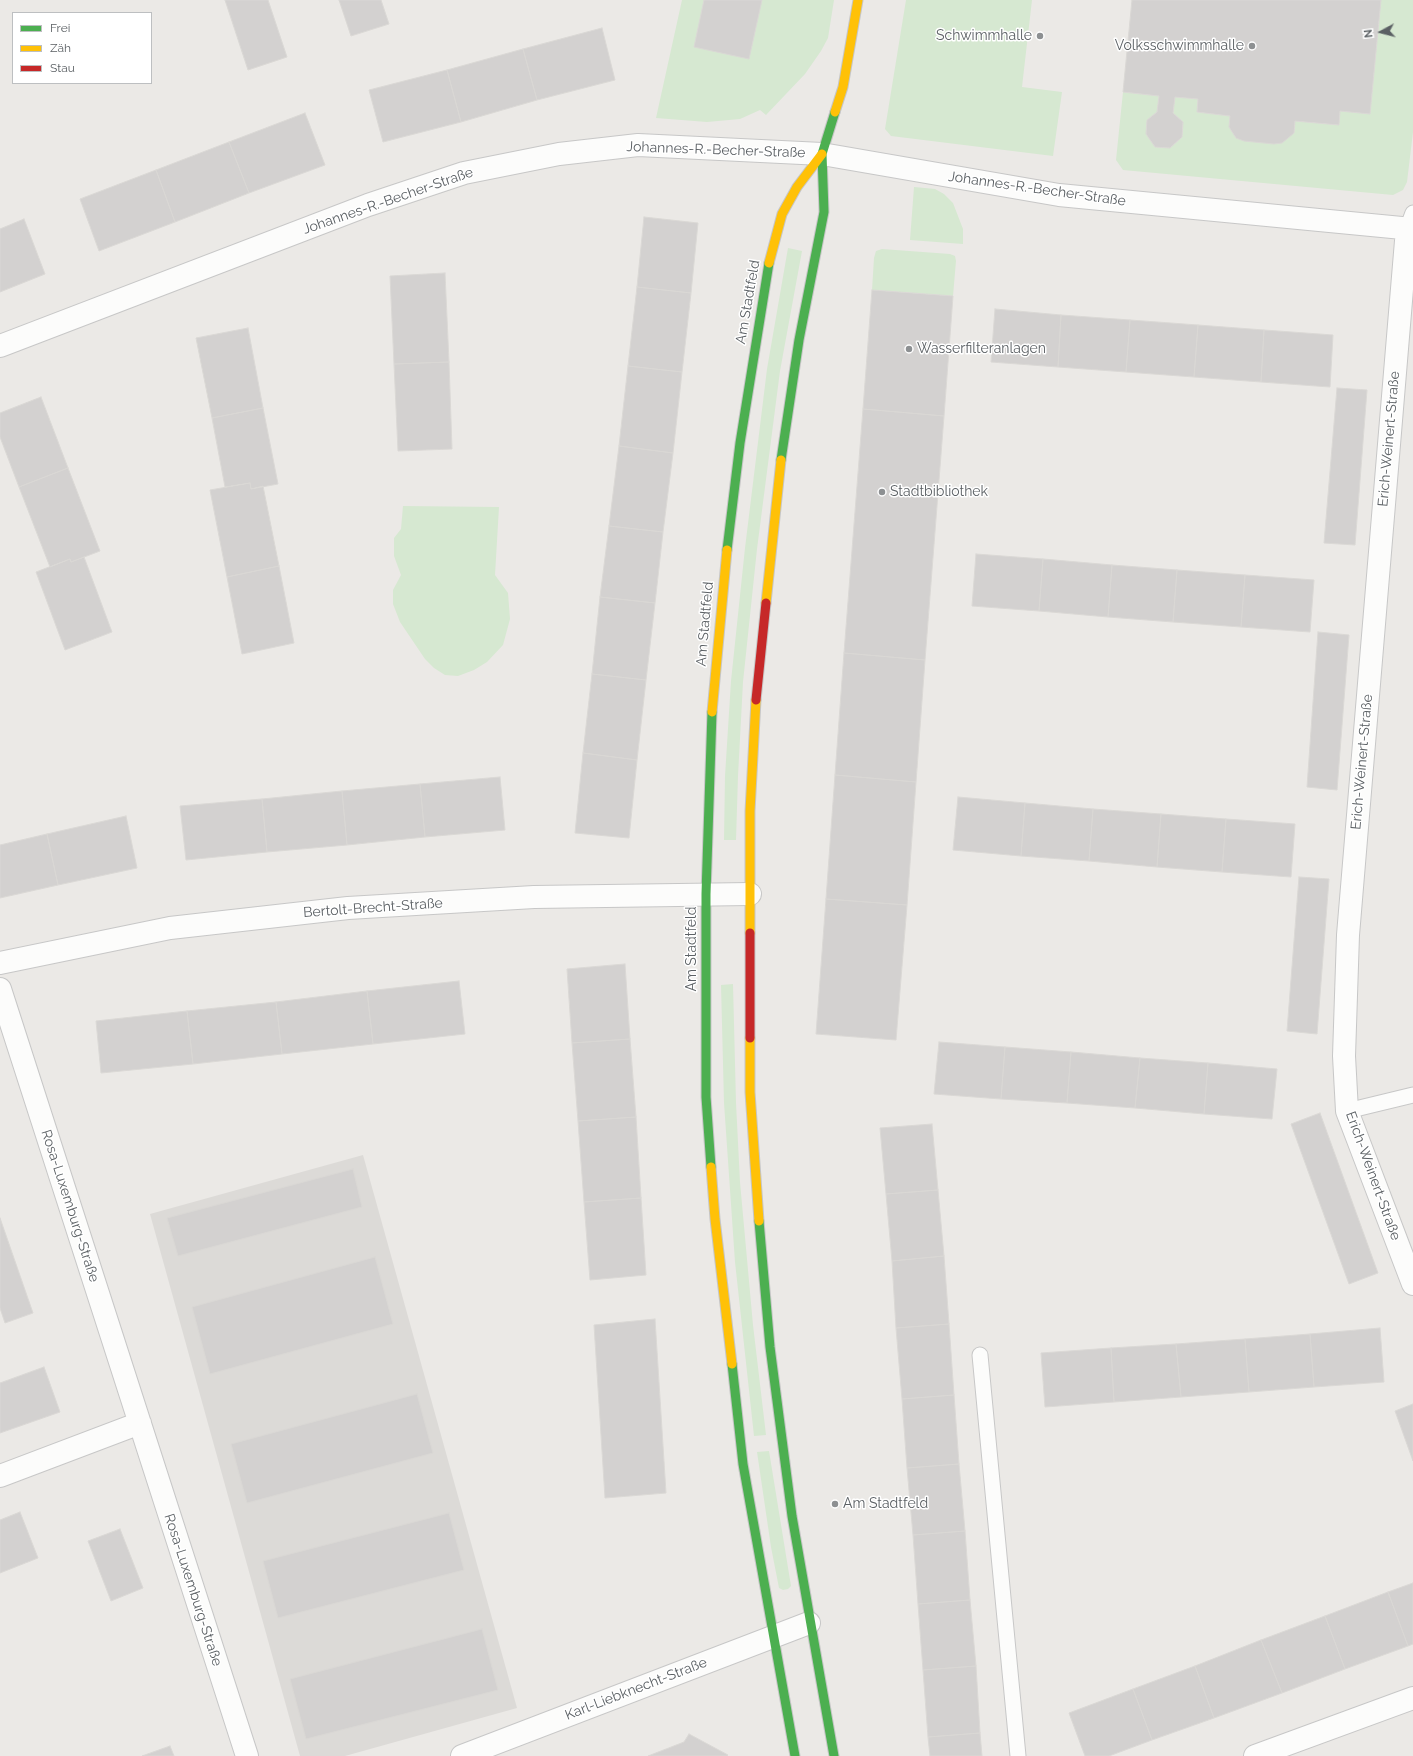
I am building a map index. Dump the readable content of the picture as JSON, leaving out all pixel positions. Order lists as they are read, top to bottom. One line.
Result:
{"streets":{"street":["Johannes-R.-Becher-Straße","Am Stadtfeld","Erich-Weinert-Straße","Bertolt-Brecht-Straße","Rosa-Luxemburg-Straße","Karl-Liebknecht-Straße"]},"crossings":[["Johannes-R.-Becher-Straße","Am Stadtfeld"],["Johannes-R.-Becher-Straße","Erich-Weinert-Straße"],["Am Stadtfeld","Bertolt-Brecht-Straße"],["Am Stadtfeld","Karl-Liebknecht-Straße"]],"places":["Schwimmhalle","Volksschwimmhalle","Wasserfilteranlagen","Stadtbibliothek","Am Stadtfeld"],"legend":["Frei","Zäh","Stau"],"north":"left"}
